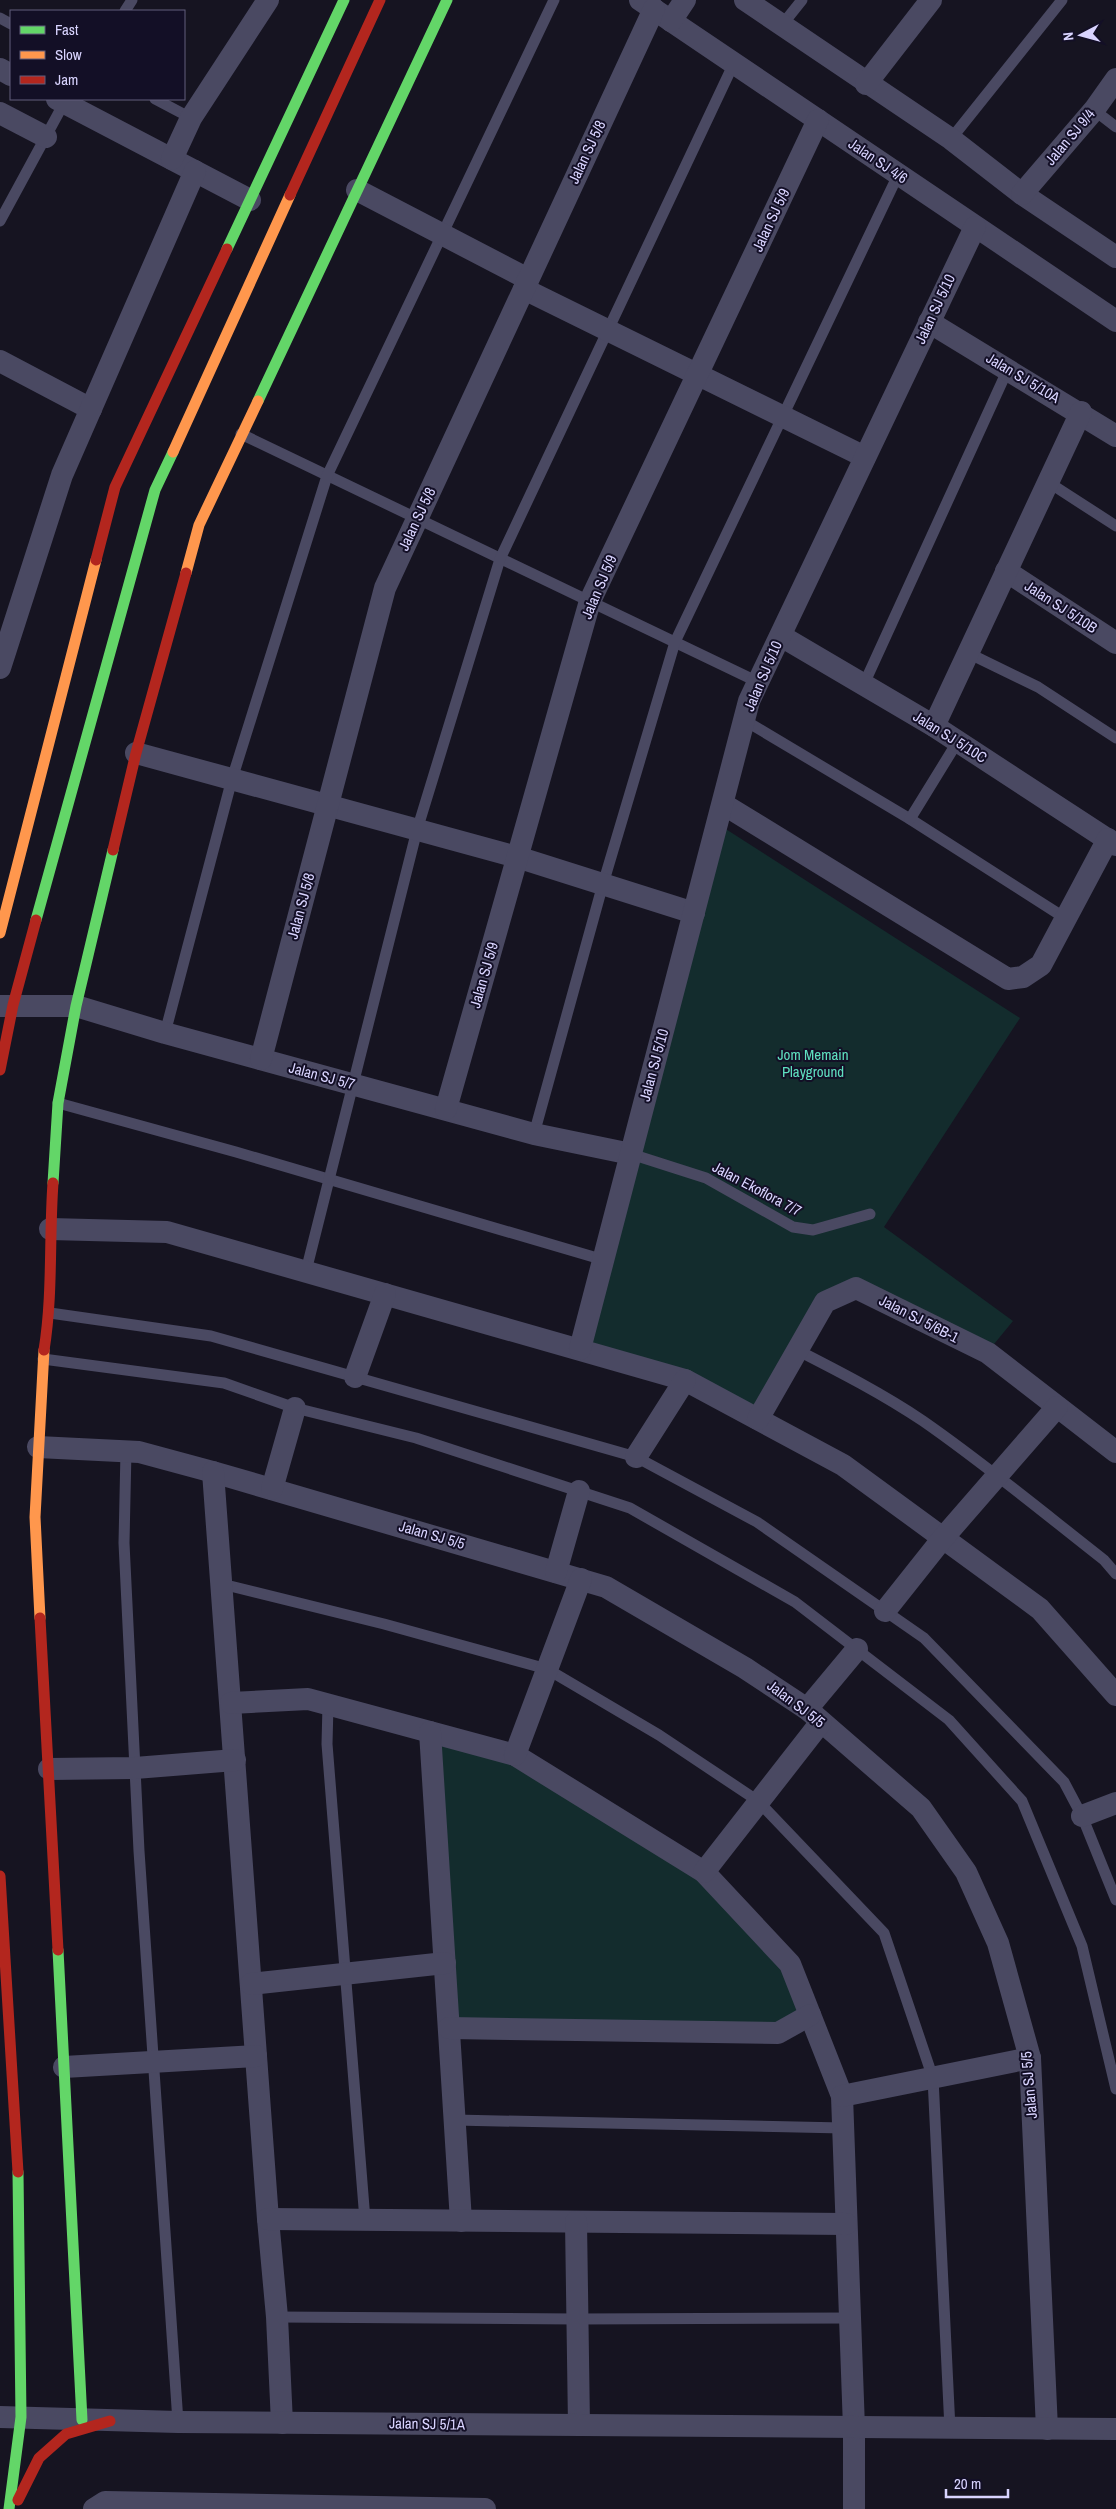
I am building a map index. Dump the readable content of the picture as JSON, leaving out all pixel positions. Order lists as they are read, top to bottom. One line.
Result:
{"streets":{"street":["Jalan SJ 9/4","Jalan SJ 5/8","Jalan SJ 4/6","Jalan SJ 5/9","Jalan SJ 5/10","Jalan SJ 5/10A","Jalan SJ 5/10B","Jalan SJ 5/10C","Jalan SJ 5/7","Jalan SJ 5/6B-1","Jalan SJ 5/5","Jalan SJ 5/1A"],"lane":["Jalan Ekoflora 7/7"]},"crossings":[["Jalan SJ 5/8","Jalan SJ 4/6"],["Jalan SJ 5/8","Jalan SJ 5/7"],["Jalan SJ 4/6","Jalan SJ 5/9"],["Jalan SJ 4/6","Jalan SJ 5/10"],["Jalan SJ 5/9","Jalan SJ 5/7"],["Jalan SJ 5/10","Jalan SJ 5/10A"],["Jalan SJ 5/10","Jalan SJ 5/10C"],["Jalan SJ 5/10","Jalan SJ 5/7"],["Jalan SJ 5/10","Jalan Ekoflora 7/7"],["Jalan SJ 5/7","Jalan Ekoflora 7/7"],["Jalan SJ 5/5","Jalan SJ 5/1A"]],"parks":["Jom Memain Playground"],"legend":["Fast","Slow","Jam"],"scale_bar":"20 m","north":"left"}
